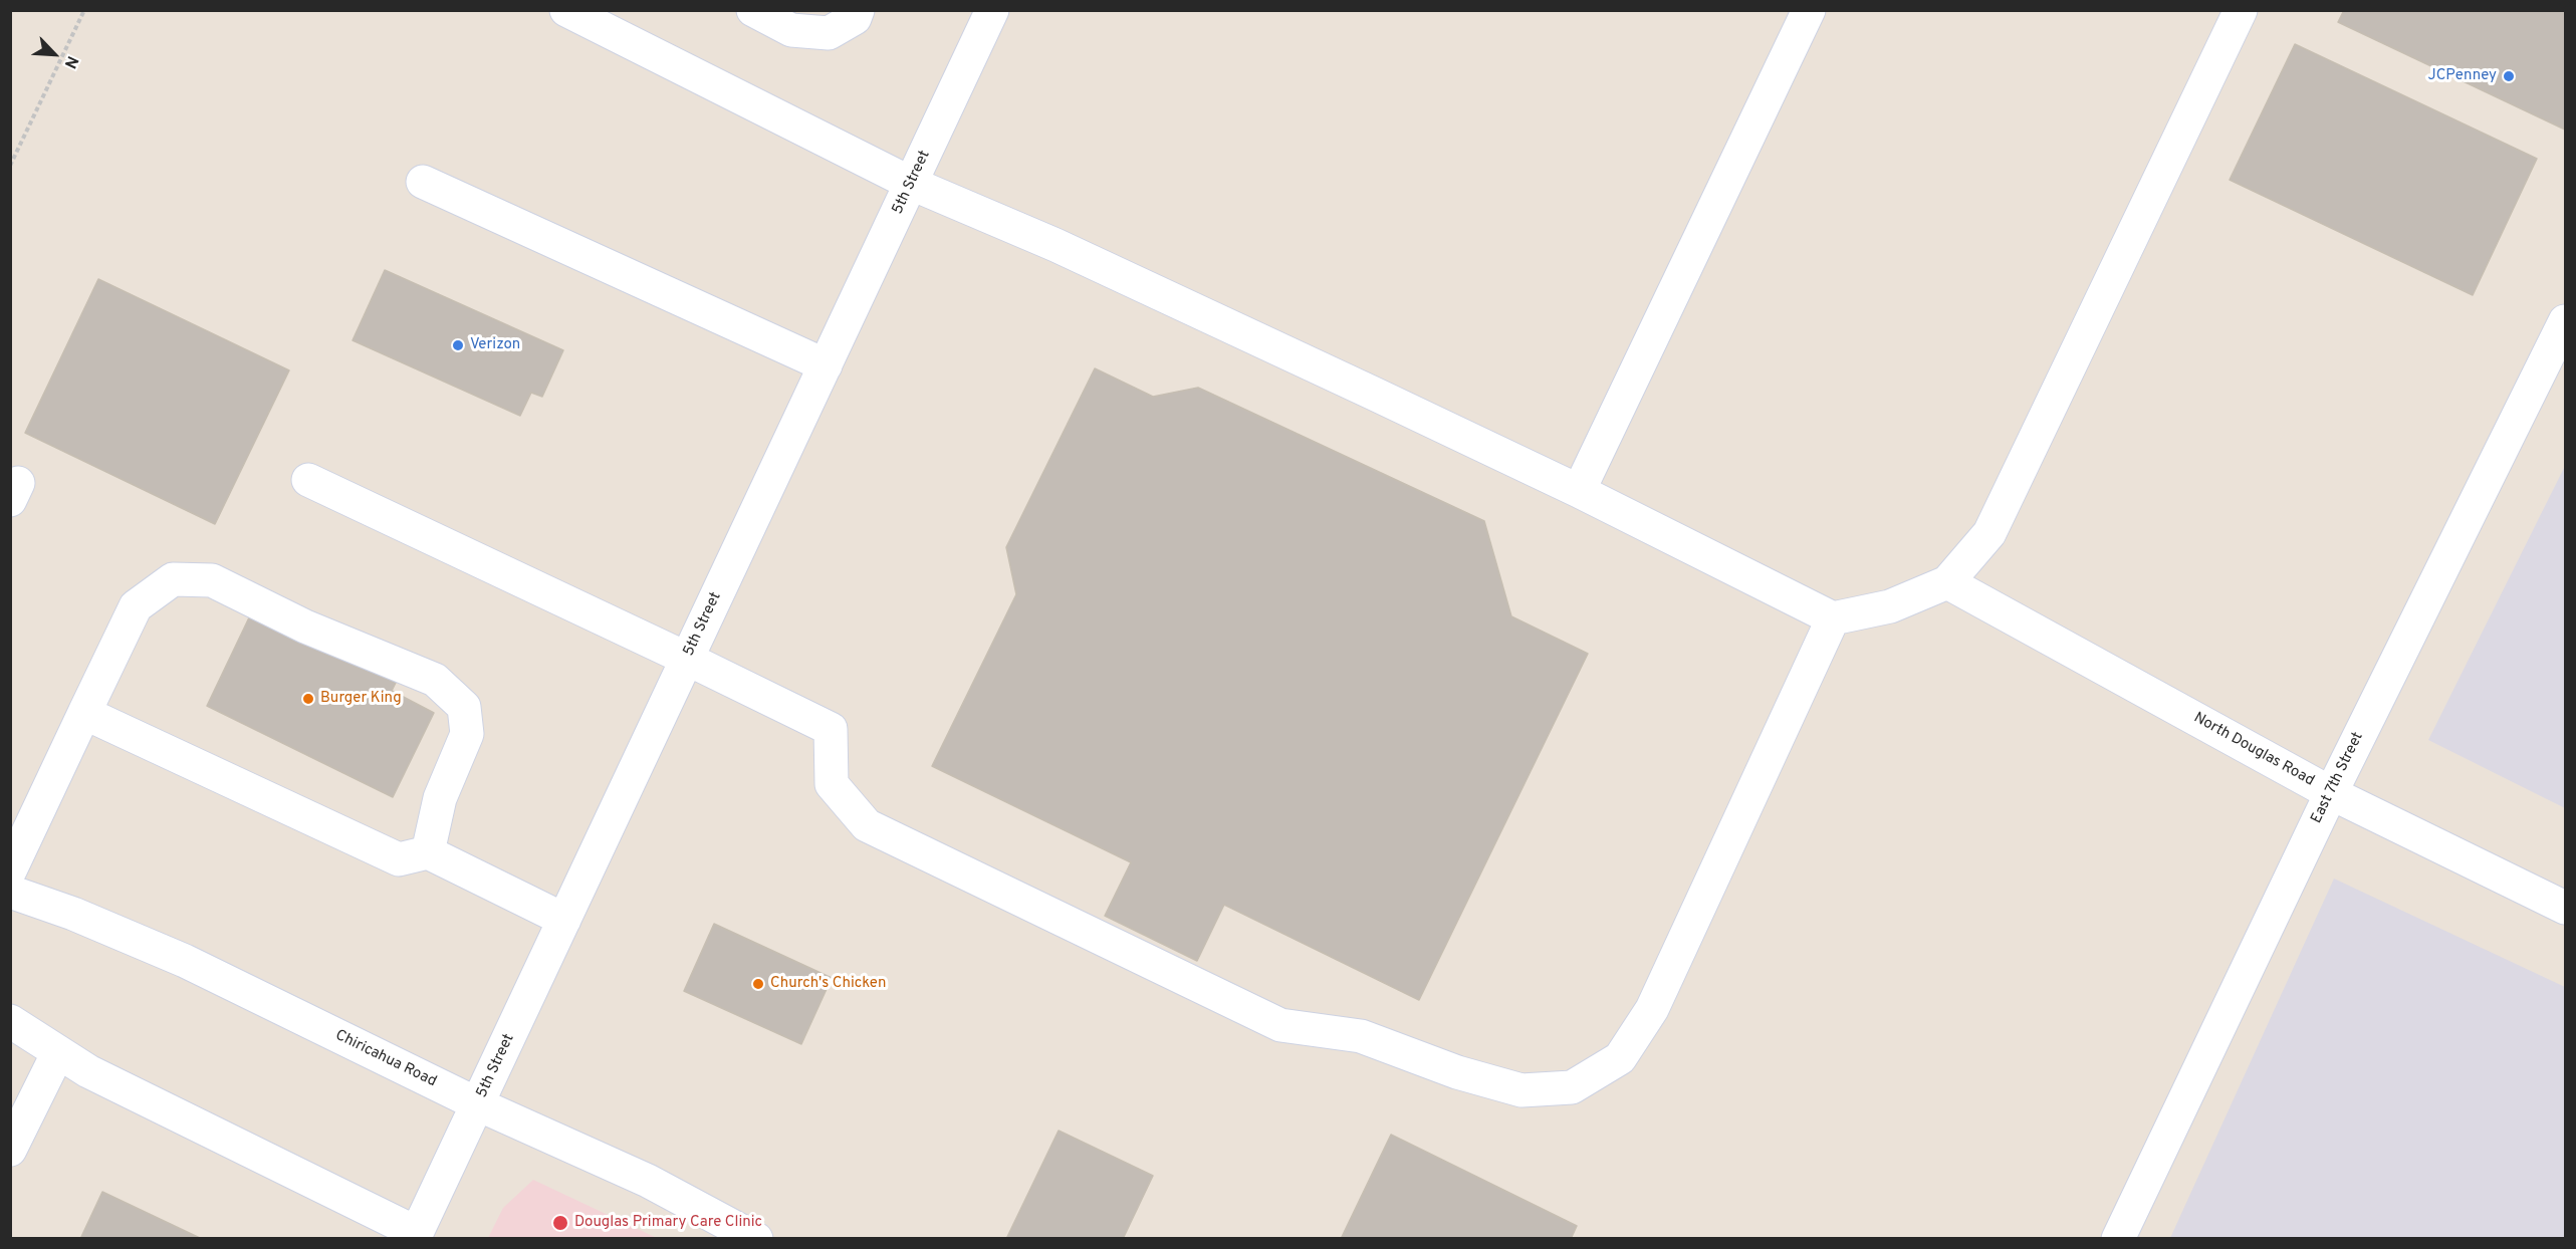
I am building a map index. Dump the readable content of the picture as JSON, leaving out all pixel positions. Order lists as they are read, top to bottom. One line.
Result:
{"streets":{"street":["5th Street","North Douglas Road","East 7th Street","Chiricahua Road"]},"crossings":[["5th Street","Chiricahua Road"],["North Douglas Road","East 7th Street"]],"places":["JCPenney","Verizon","Burger King","Church's Chicken","Douglas Primary Care Clinic"],"north":"bottom right"}
